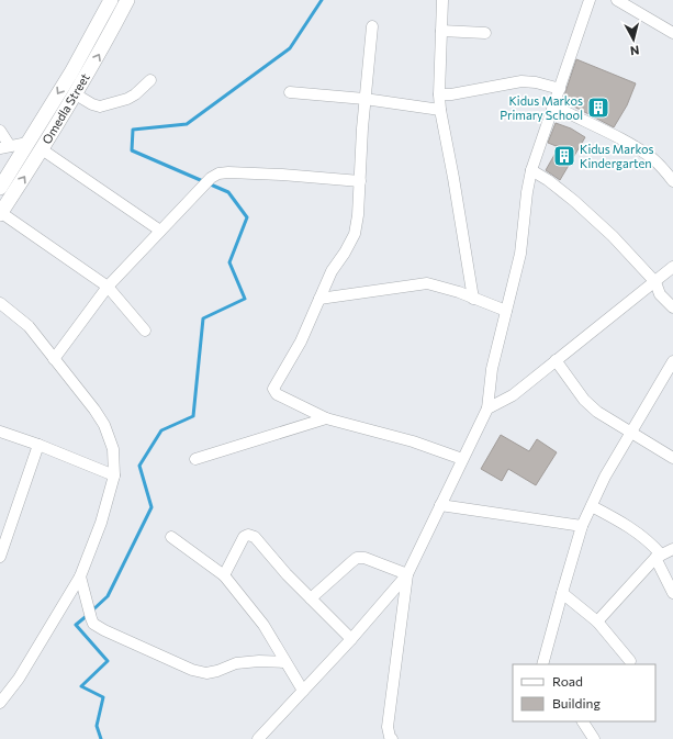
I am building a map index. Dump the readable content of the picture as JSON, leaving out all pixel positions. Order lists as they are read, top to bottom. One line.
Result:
{"streets":{"main road":["Omedla Street"]},"places":{"building":["Kidus Markos Primary School","Kidus Markos Kindergarten"]},"legend":["Road","Building"],"north":"bottom"}
